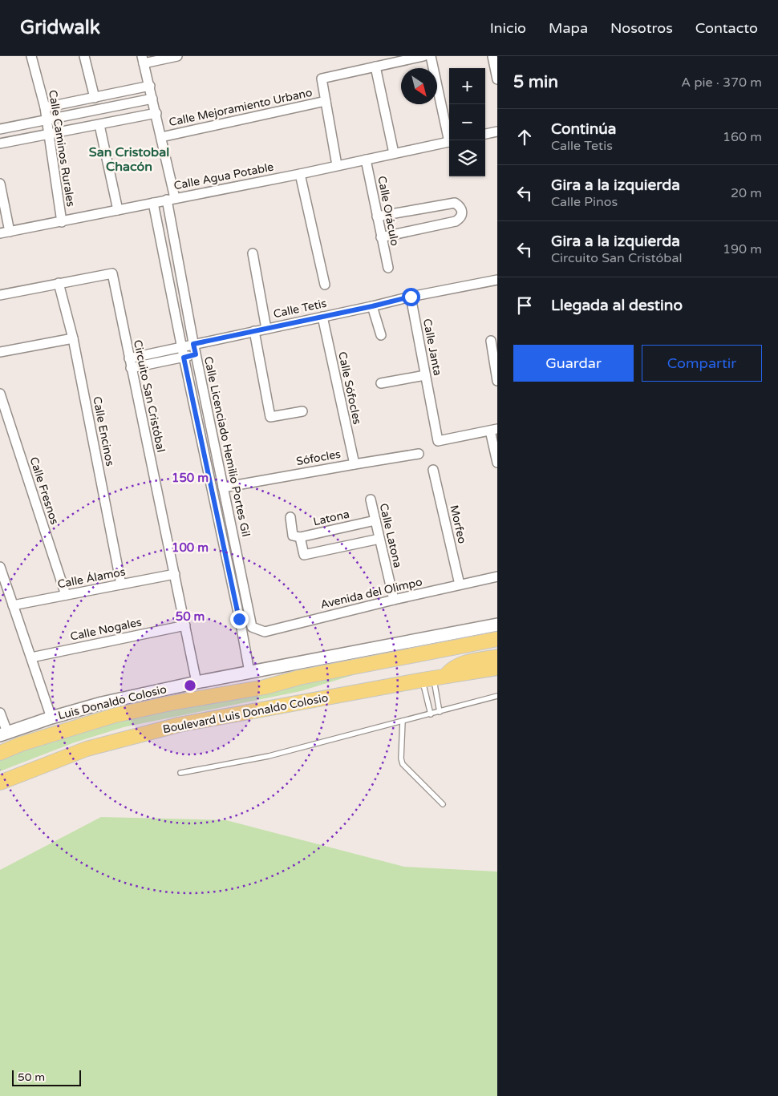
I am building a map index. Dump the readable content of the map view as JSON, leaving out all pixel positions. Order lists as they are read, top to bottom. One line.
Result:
{"streets":{"main road":["Boulevard Luis Donaldo Colosio"],"street":["Calle Mejoramiento Urbano","Calle Caminos Rurales","Calle Agua Potable","Calle Oráculo","Calle Tetis","Calle Janta","Calle Sófocles","Circuito San Cristóbal","Calle Encinos","Calle Licenciado Hemilio Portes Gil","Sófocles","Calle Fresnos","Latona","Morfeo","Calle Latona","Calle Álamos","Avenida del Olimpo","Calle Nogales","Luis Donaldo Colosio"]},"crossings":[["Calle Mejoramiento Urbano","Calle Licenciado Hemilio Portes Gil"],["Calle Caminos Rurales","Calle Agua Potable"],["Calle Agua Potable","Calle Oráculo"],["Calle Agua Potable","Calle Licenciado Hemilio Portes Gil"],["Calle Tetis","Calle Janta"],["Calle Tetis","Calle Sófocles"],["Calle Tetis","Circuito San Cristóbal"],["Calle Tetis","Calle Licenciado Hemilio Portes Gil"],["Calle Sófocles","Sófocles"],["Circuito San Cristóbal","Calle Encinos"],["Circuito San Cristóbal","Calle Álamos"],["Circuito San Cristóbal","Calle Nogales"],["Circuito San Cristóbal","Luis Donaldo Colosio"],["Calle Encinos","Calle Álamos"],["Calle Licenciado Hemilio Portes Gil","Sófocles"],["Calle Licenciado Hemilio Portes Gil","Avenida del Olimpo"],["Calle Fresnos","Calle Álamos"],["Latona","Calle Latona"],["Morfeo","Avenida del Olimpo"],["Calle Latona","Avenida del Olimpo"]],"districts":["San Cristobal Chacón"],"scale_bar":"50 m","north":"bottom right","page":{"header":"Gridwalk","nav":["Inicio","Mapa","Nosotros","Contacto"],"heading":["5 min","A pie · 370 m"],"map_buttons":["+","−"],"list":[["Continúa","Calle Tetis","160 m"],["Gira a la izquierda","Calle Pinos","20 m"],["Gira a la izquierda","Circuito San Cristóbal","190 m"],"Llegada al destino"],"buttons":["Guardar","Compartir"],"scale":"50 m"},"rings":["150 m","100 m","50 m"]}
